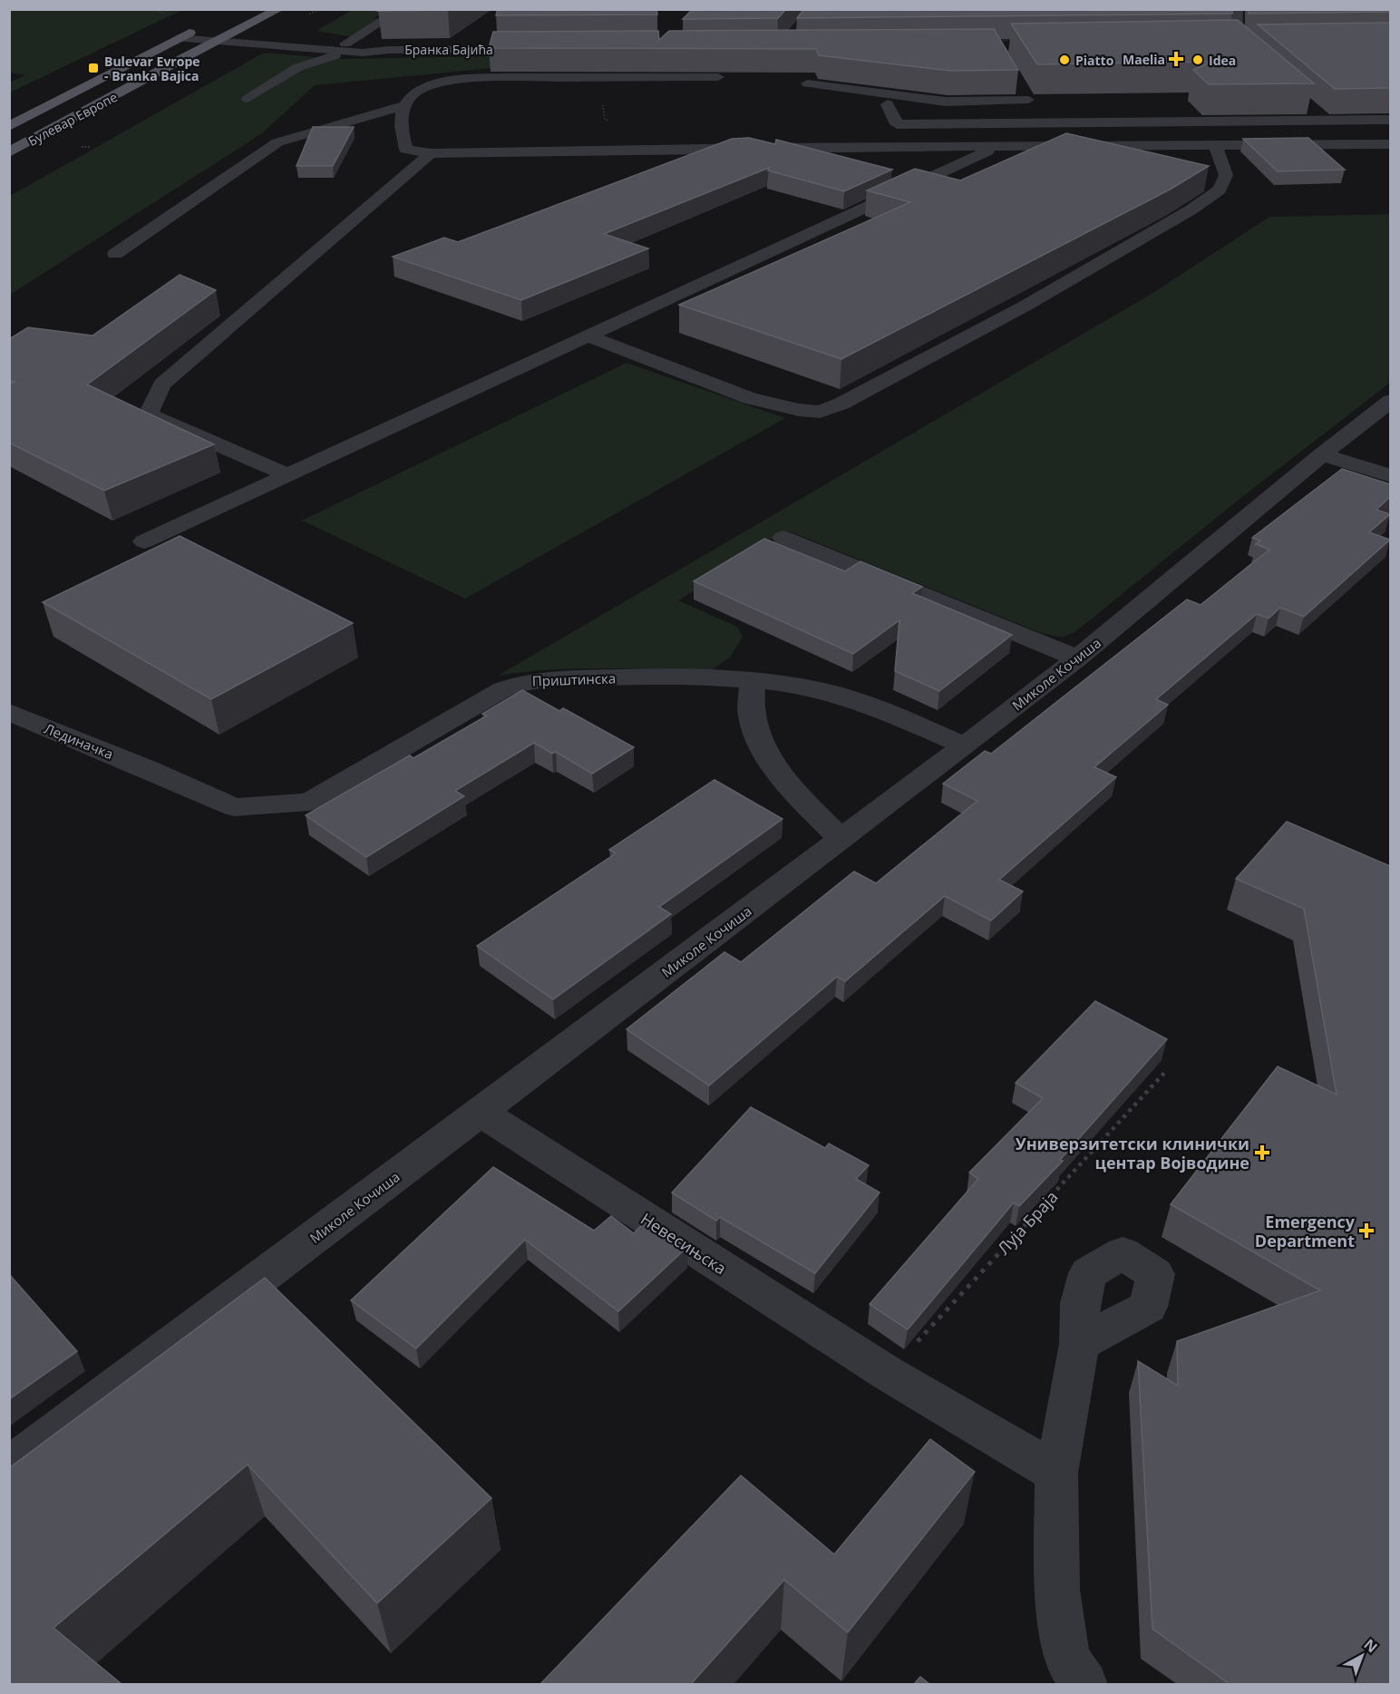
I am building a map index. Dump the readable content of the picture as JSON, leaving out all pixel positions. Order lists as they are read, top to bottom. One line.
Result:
{"streets":{"main road":["Булевар Европе"],"street":["Бранка Бајића","Миколе Кочиша","Приштинска","Лединачка","Невесињска"],"path":["Луја Браја"]},"crossings":[["Бранка Бајића","Булевар Европе"],["Миколе Кочиша","Приштинска"],["Миколе Кочиша","Невесињска"],["Приштинска","Лединачка"],["Луја Браја","Невесињска"]],"places":{"health":["Maelia","Универзитетски клинички центар Војводине","Emergency Department"],"other":["Piatto","Idea"],"transit":["Bulevar Evrope - Branka Bajica"]},"north":"top right"}
